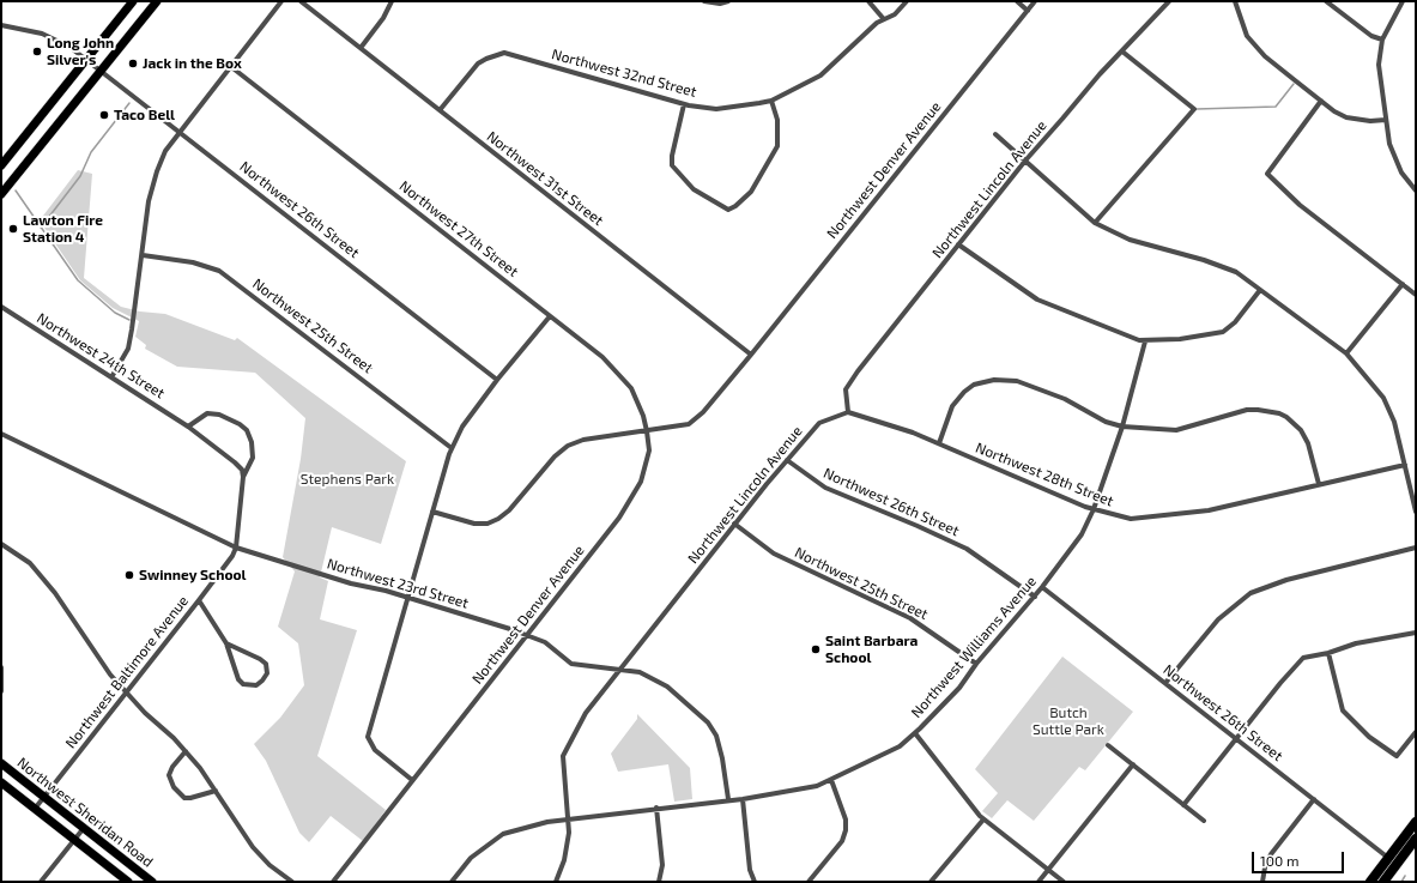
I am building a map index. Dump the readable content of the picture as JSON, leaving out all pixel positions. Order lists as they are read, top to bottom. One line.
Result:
{"streets":{"main road":["Northwest Sheridan Road"],"street":["Northwest 32nd Street","Northwest Denver Avenue","Northwest 31st Street","Northwest Lincoln Avenue","Northwest 26th Street","Northwest 27th Street","Northwest 25th Street","Northwest 24th Street","Northwest 28th Street","Northwest 23rd Street","Northwest Williams Avenue","Northwest Baltimore Avenue"]},"crossings":[["Northwest 32nd Street","Northwest 31st Street"],["Northwest Denver Avenue","Northwest 31st Street"],["Northwest Denver Avenue","Northwest 27th Street"],["Northwest Denver Avenue","Northwest 23rd Street"],["Northwest Lincoln Avenue","Northwest 26th Street"],["Northwest Lincoln Avenue","Northwest 25th Street"],["Northwest Lincoln Avenue","Northwest 28th Street"],["Northwest Lincoln Avenue","Northwest 23rd Street"],["Northwest Lincoln Avenue","Northwest Williams Avenue"],["Northwest 26th Street","Northwest Williams Avenue"],["Northwest 25th Street","Northwest Williams Avenue"],["Northwest 28th Street","Northwest Williams Avenue"],["Northwest 23rd Street","Northwest Williams Avenue"],["Northwest 23rd Street","Northwest Baltimore Avenue"],["Northwest Baltimore Avenue","Northwest Sheridan Road"]],"parks":["Stephens Park","Butch Suttle Park"],"places":["Long John Silver's","Jack in the Box","Taco Bell","Lawton Fire Station 4","Swinney School","Saint Barbara School"],"scale_bar":"100 m"}
